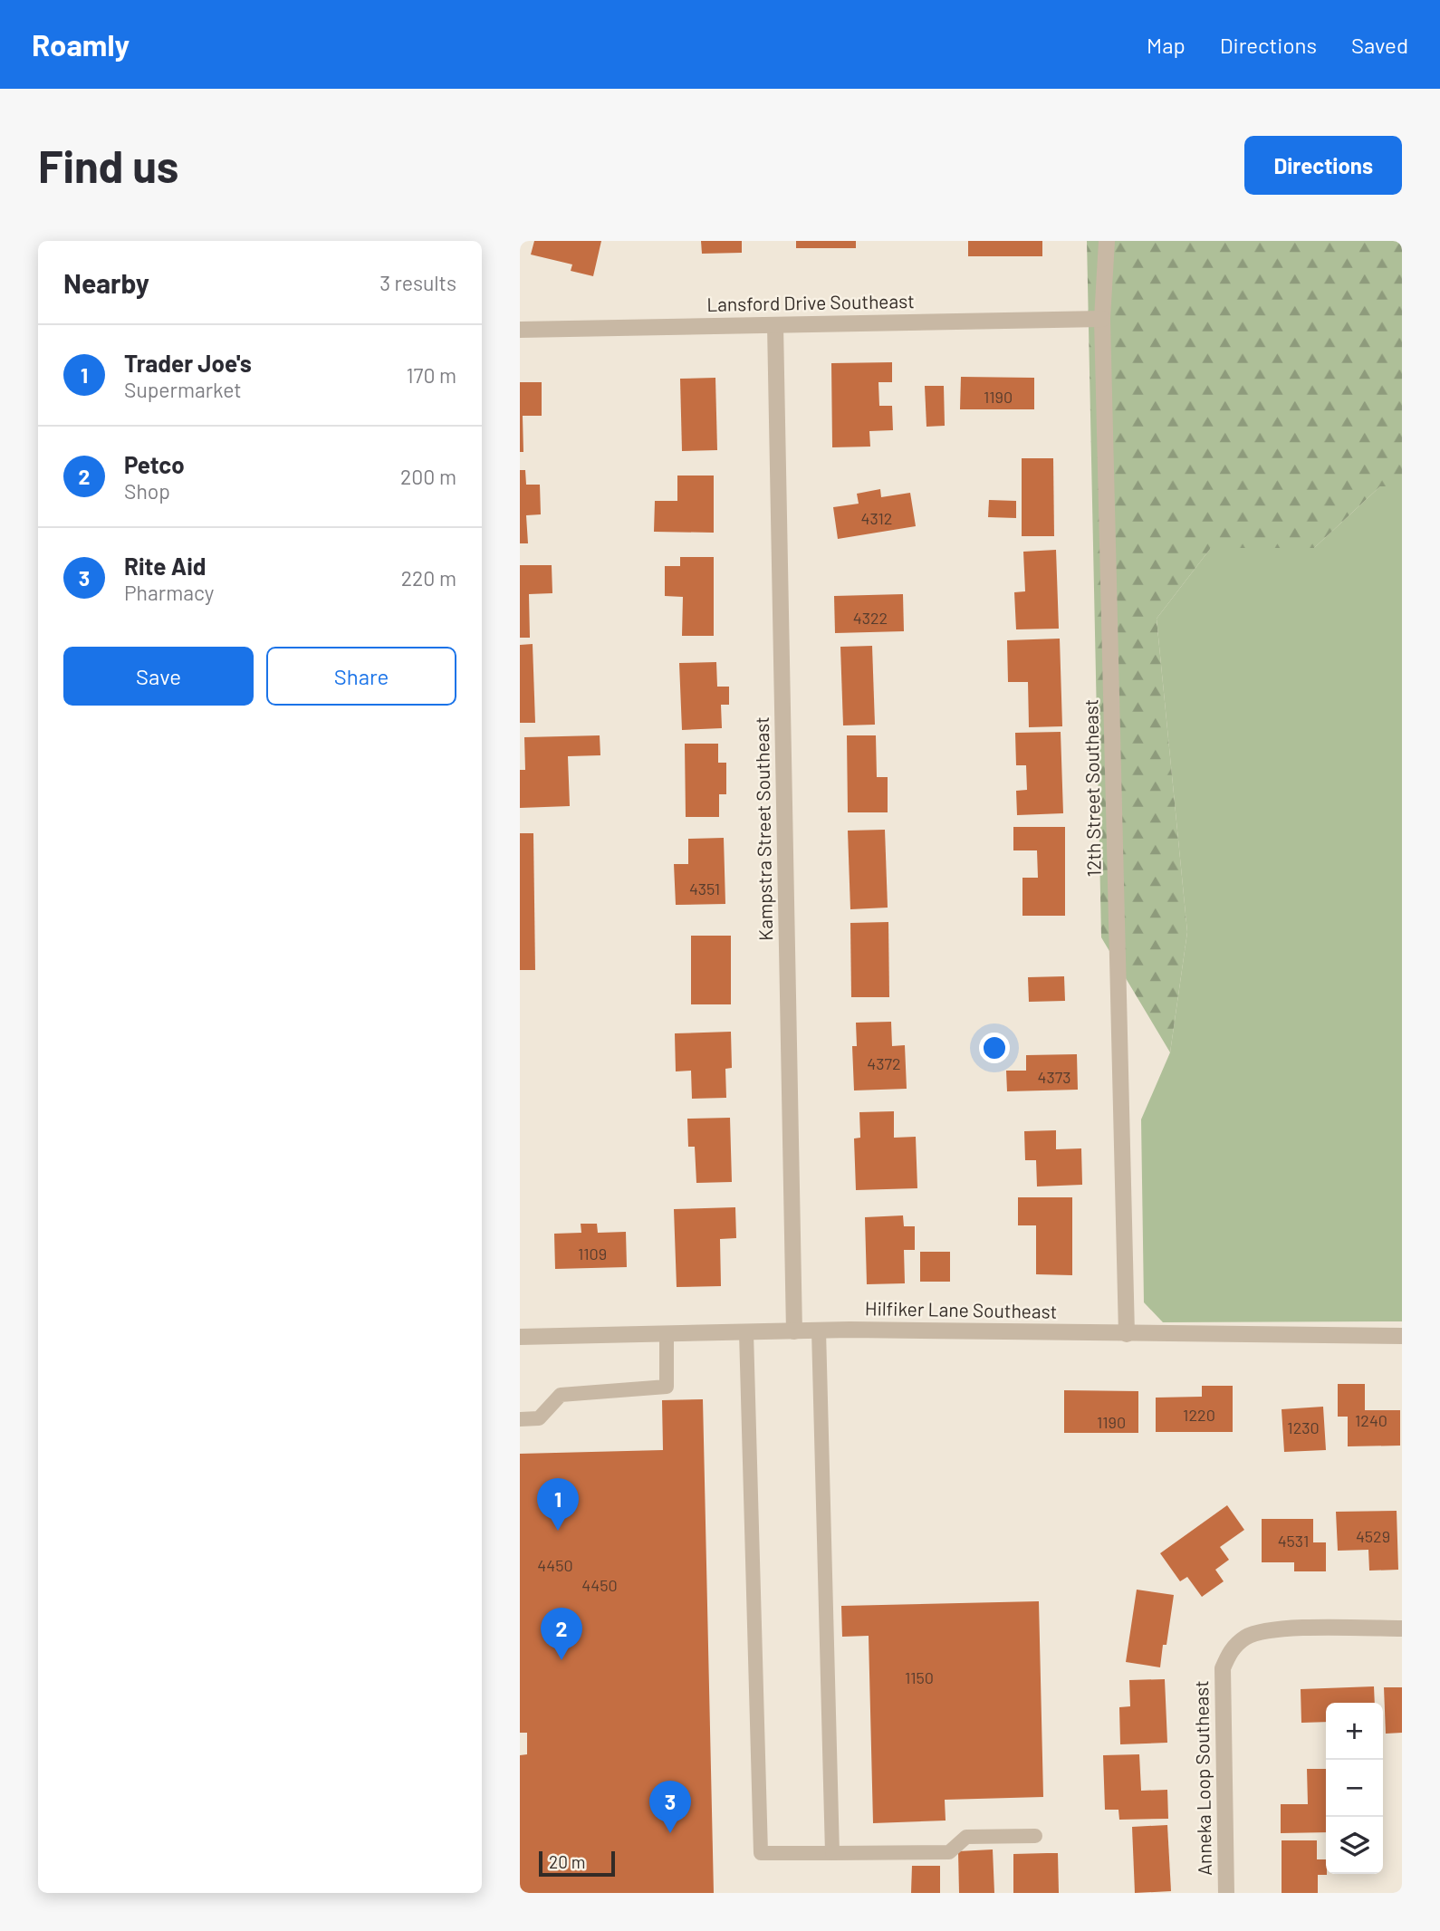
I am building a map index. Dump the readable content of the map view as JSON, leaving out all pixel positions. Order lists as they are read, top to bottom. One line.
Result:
{"streets":{"street":["Lansford Drive Southeast","12th Street Southeast","Kampstra Street Southeast","Hilfiker Lane Southeast","Anneka Loop Southeast"]},"crossings":[["Lansford Drive Southeast","12th Street Southeast"],["Lansford Drive Southeast","Kampstra Street Southeast"],["12th Street Southeast","Hilfiker Lane Southeast"],["Kampstra Street Southeast","Hilfiker Lane Southeast"]],"house_numbers":["1190","4312","4322","4351","4372","4373","1109","1220","1240","1190","1230","4529","4531","4450","4450","1150"],"scale_bar":"20 m","page":{"header":"Roamly","nav":["Map","Directions","Saved"],"buttons":["Directions",["Save","Share"]],"title":"Find us","heading":["Nearby","3 results"],"list":[{"mark":"1","name":"Trader Joe's","note":"Supermarket","value":"170 m"},{"mark":"2","name":"Petco","note":"Shop","value":"200 m"},{"mark":"3","name":"Rite Aid","note":"Pharmacy","value":"220 m"}],"pins":["1","2","3"],"map_buttons":["+","−"],"scale":"20 m"}}
